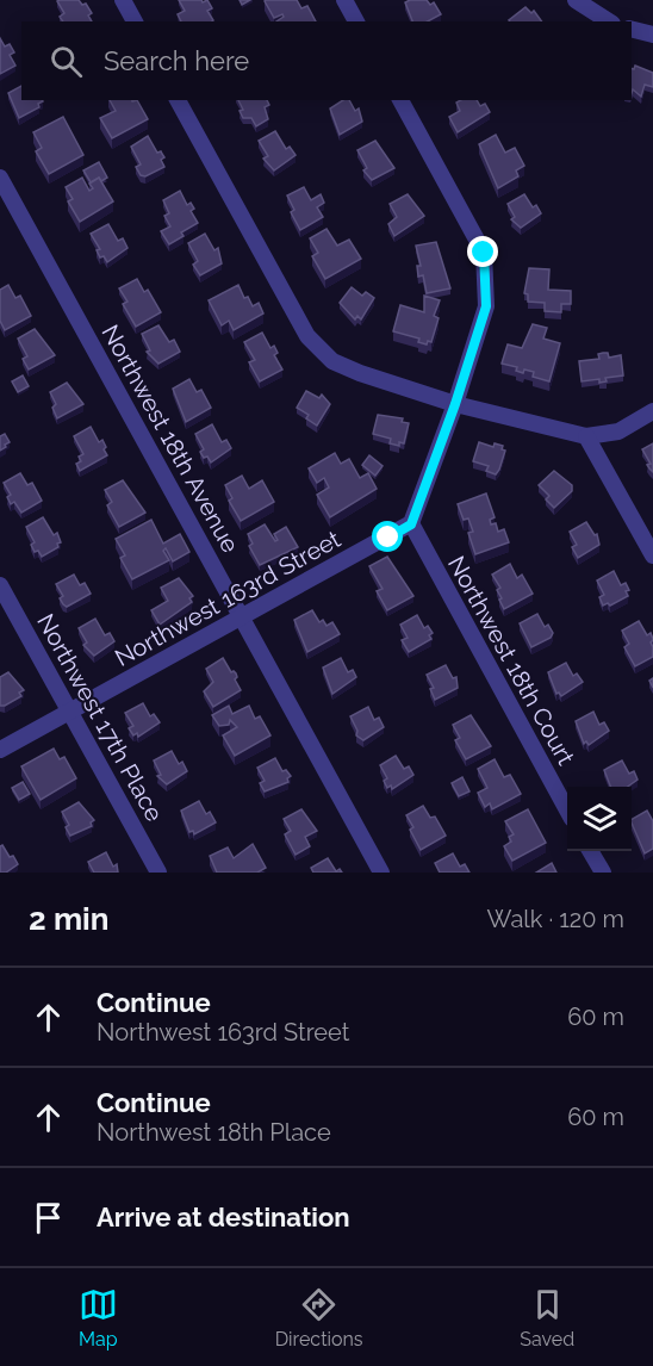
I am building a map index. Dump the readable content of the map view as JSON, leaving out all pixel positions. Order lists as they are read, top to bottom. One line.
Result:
{"streets":{"street":["Northwest 18th Avenue","Northwest 163rd Street","Northwest 18th Court","Northwest 17th Place"]},"crossings":[["Northwest 18th Avenue","Northwest 163rd Street"],["Northwest 163rd Street","Northwest 18th Court"],["Northwest 163rd Street","Northwest 17th Place"]],"page":{"search":"Search here","heading":["2 min","Walk · 120 m"],"list":[["Continue","Northwest 163rd Street","60 m"],["Continue","Northwest 18th Place","60 m"],"Arrive at destination"],"nav":["Map","Directions","Saved"]}}
